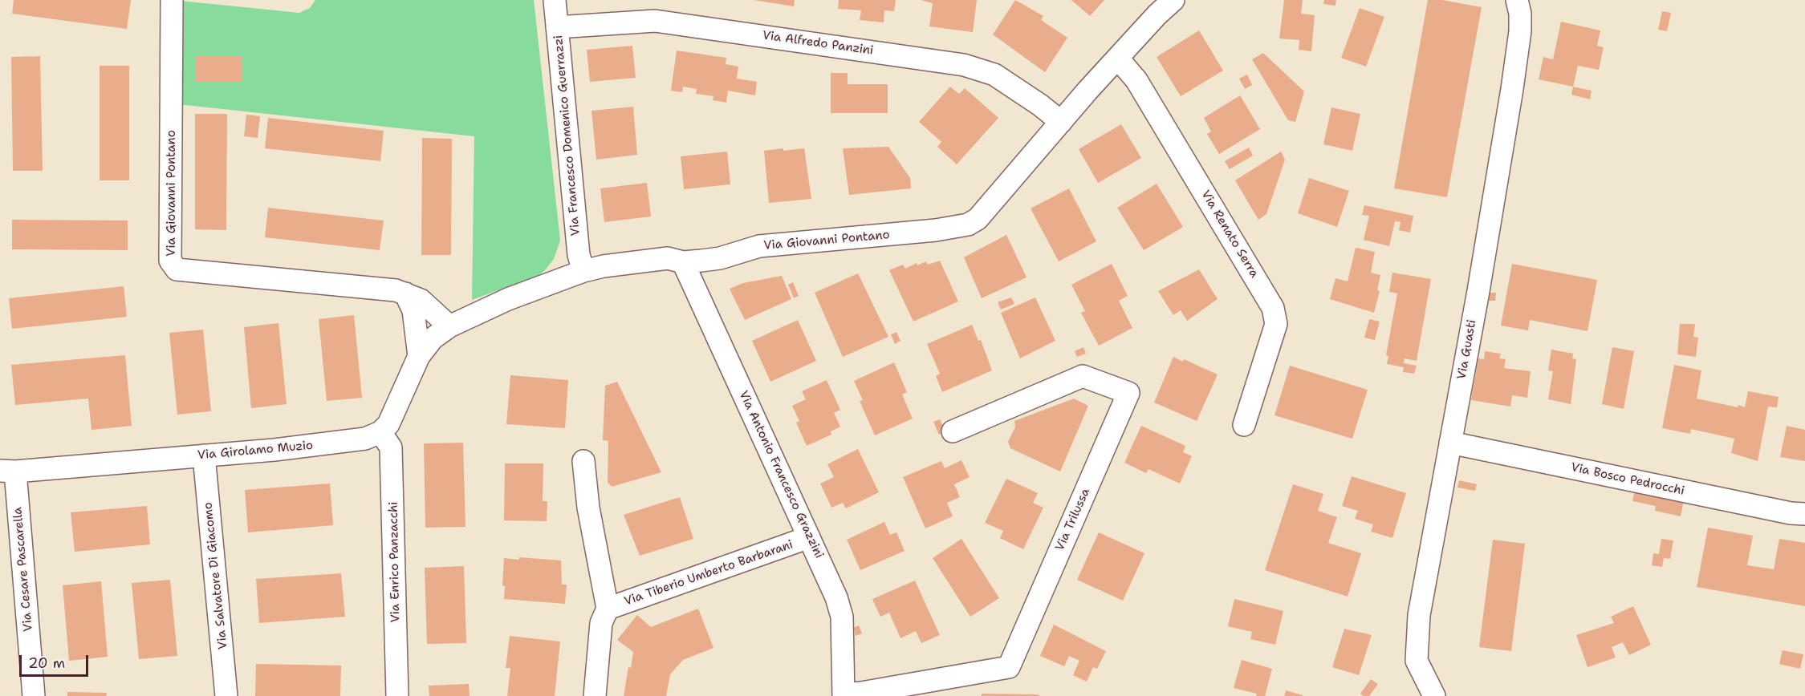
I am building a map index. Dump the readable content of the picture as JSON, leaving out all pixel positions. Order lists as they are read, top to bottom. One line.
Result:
{"streets":{"street":["Via Alfredo Panzini","Via Francesco Domenico Guerrazzi","Via Giovanni Pontano","Via Renato Serra","Via Guasti","Via Girolamo Muzio","Via Antonio Francesco Grazzini","Via Bosco Pedrocchi","Via Trilussa","Via Enrico Panzacchi","Via Cesare Pascarella","Via Tiberio Umberto Barbarani","Via Salvatore Di Giacomo"]},"crossings":[["Via Alfredo Panzini","Via Francesco Domenico Guerrazzi"],["Via Alfredo Panzini","Via Giovanni Pontano"],["Via Francesco Domenico Guerrazzi","Via Giovanni Pontano"],["Via Giovanni Pontano","Via Renato Serra"],["Via Giovanni Pontano","Via Antonio Francesco Grazzini"],["Via Guasti","Via Bosco Pedrocchi"],["Via Girolamo Muzio","Via Enrico Panzacchi"],["Via Girolamo Muzio","Via Cesare Pascarella"],["Via Girolamo Muzio","Via Salvatore Di Giacomo"],["Via Antonio Francesco Grazzini","Via Trilussa"],["Via Antonio Francesco Grazzini","Via Tiberio Umberto Barbarani"]],"scale_bar":"20 m"}
